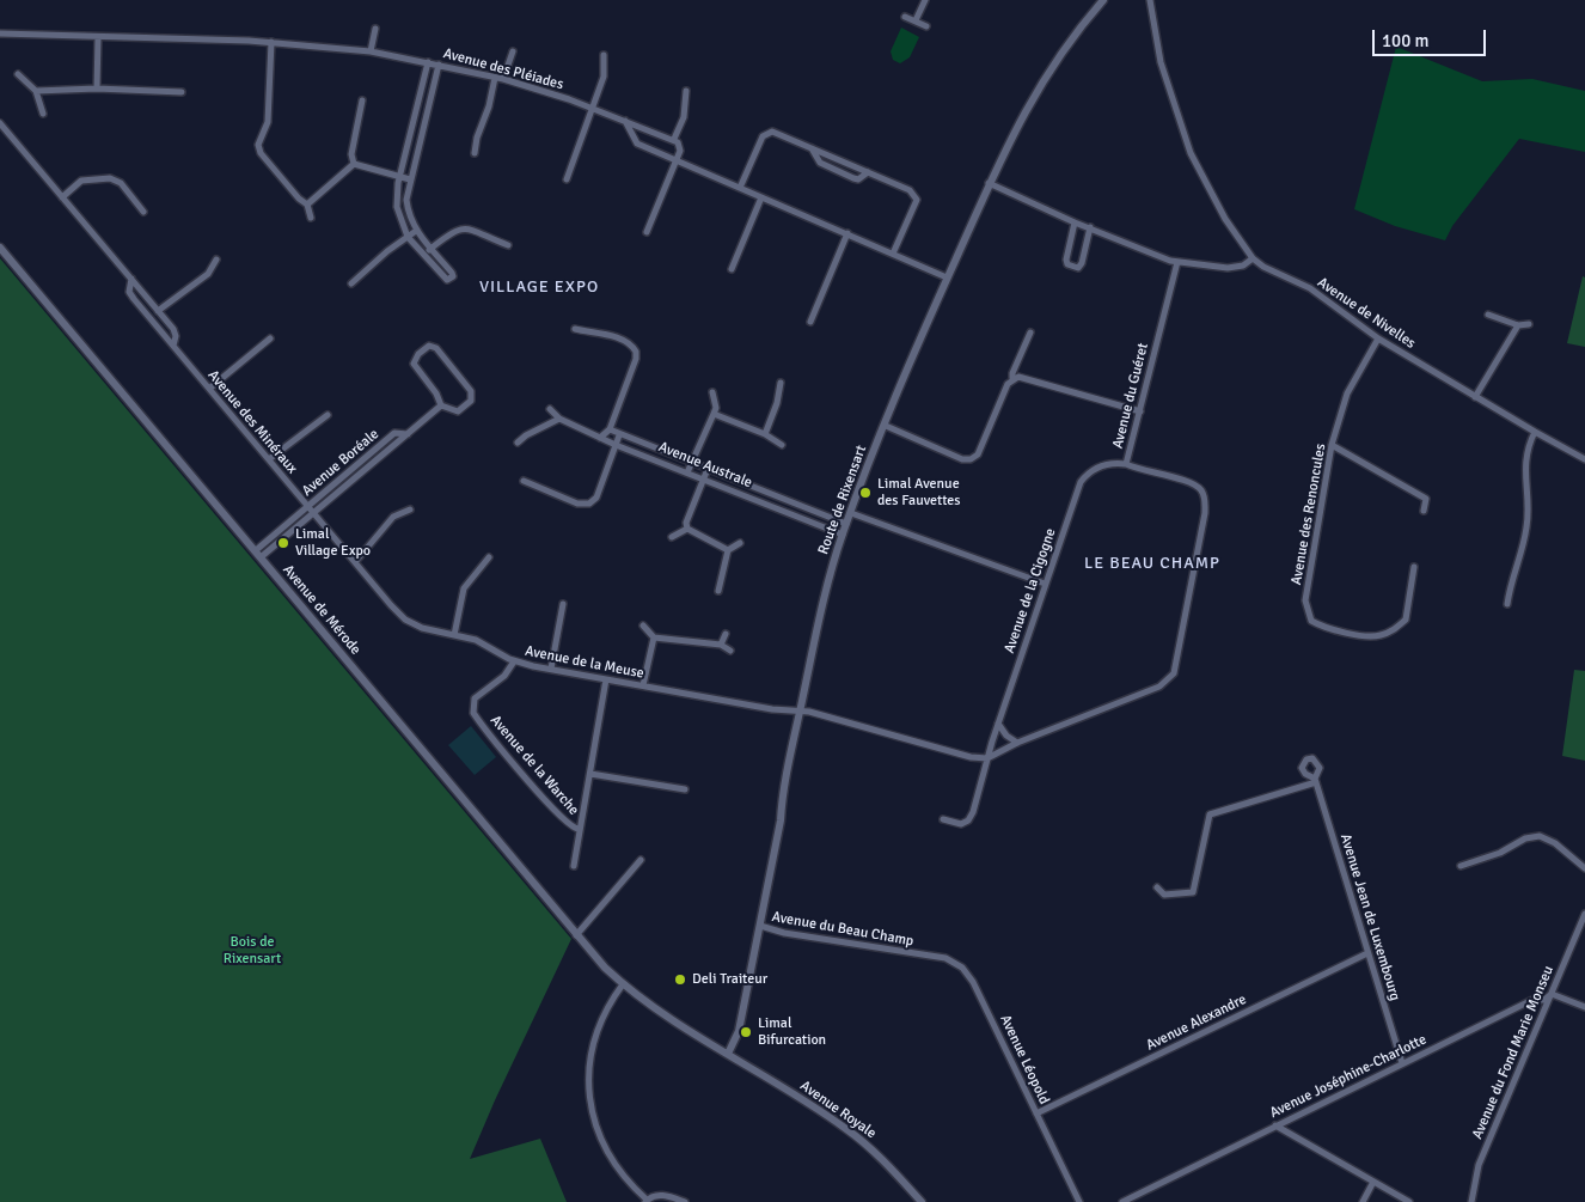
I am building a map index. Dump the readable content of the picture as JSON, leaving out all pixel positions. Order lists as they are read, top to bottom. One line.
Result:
{"streets":{"street":["Avenue des Pléiades","Avenue de Nivelles","Avenue du Guéret","Avenue des Minéraux","Avenue Boréale","Avenue Australe","Route de Rixensart","Avenue des Renoncules","Avenue de la Cigogne","Avenue de Mérode","Avenue de la Meuse","Avenue de la Warche","Avenue Jean de Luxembourg","Avenue du Beau Champ","Avenue Alexandre","Avenue du Fond Marie Monseu","Avenue Léopold","Avenue Joséphine-Charlotte","Avenue Royale"]},"crossings":[["Avenue de Nivelles","Avenue des Renoncules"],["Avenue du Guéret","Avenue de la Cigogne"],["Avenue des Minéraux","Avenue Boréale"],["Avenue des Minéraux","Avenue de la Meuse"],["Avenue Boréale","Avenue de Mérode"],["Avenue Boréale","Avenue de la Meuse"],["Avenue Australe","Route de Rixensart"],["Route de Rixensart","Avenue de Mérode"],["Route de Rixensart","Avenue de la Meuse"],["Route de Rixensart","Avenue du Beau Champ"],["Route de Rixensart","Avenue Royale"],["Avenue de Mérode","Avenue Royale"],["Avenue de la Meuse","Avenue de la Warche"],["Avenue Jean de Luxembourg","Avenue Alexandre"],["Avenue Jean de Luxembourg","Avenue Joséphine-Charlotte"],["Avenue du Beau Champ","Avenue Léopold"],["Avenue Alexandre","Avenue Léopold"],["Avenue du Fond Marie Monseu","Avenue Joséphine-Charlotte"]],"districts":["VILLAGE EXPO","LE BEAU CHAMP"],"parks":["Bois de Rixensart"],"places":["Limal Avenue des Fauvettes","Limal Village Expo","Deli Traiteur","Limal Bifurcation"],"scale_bar":"100 m"}
